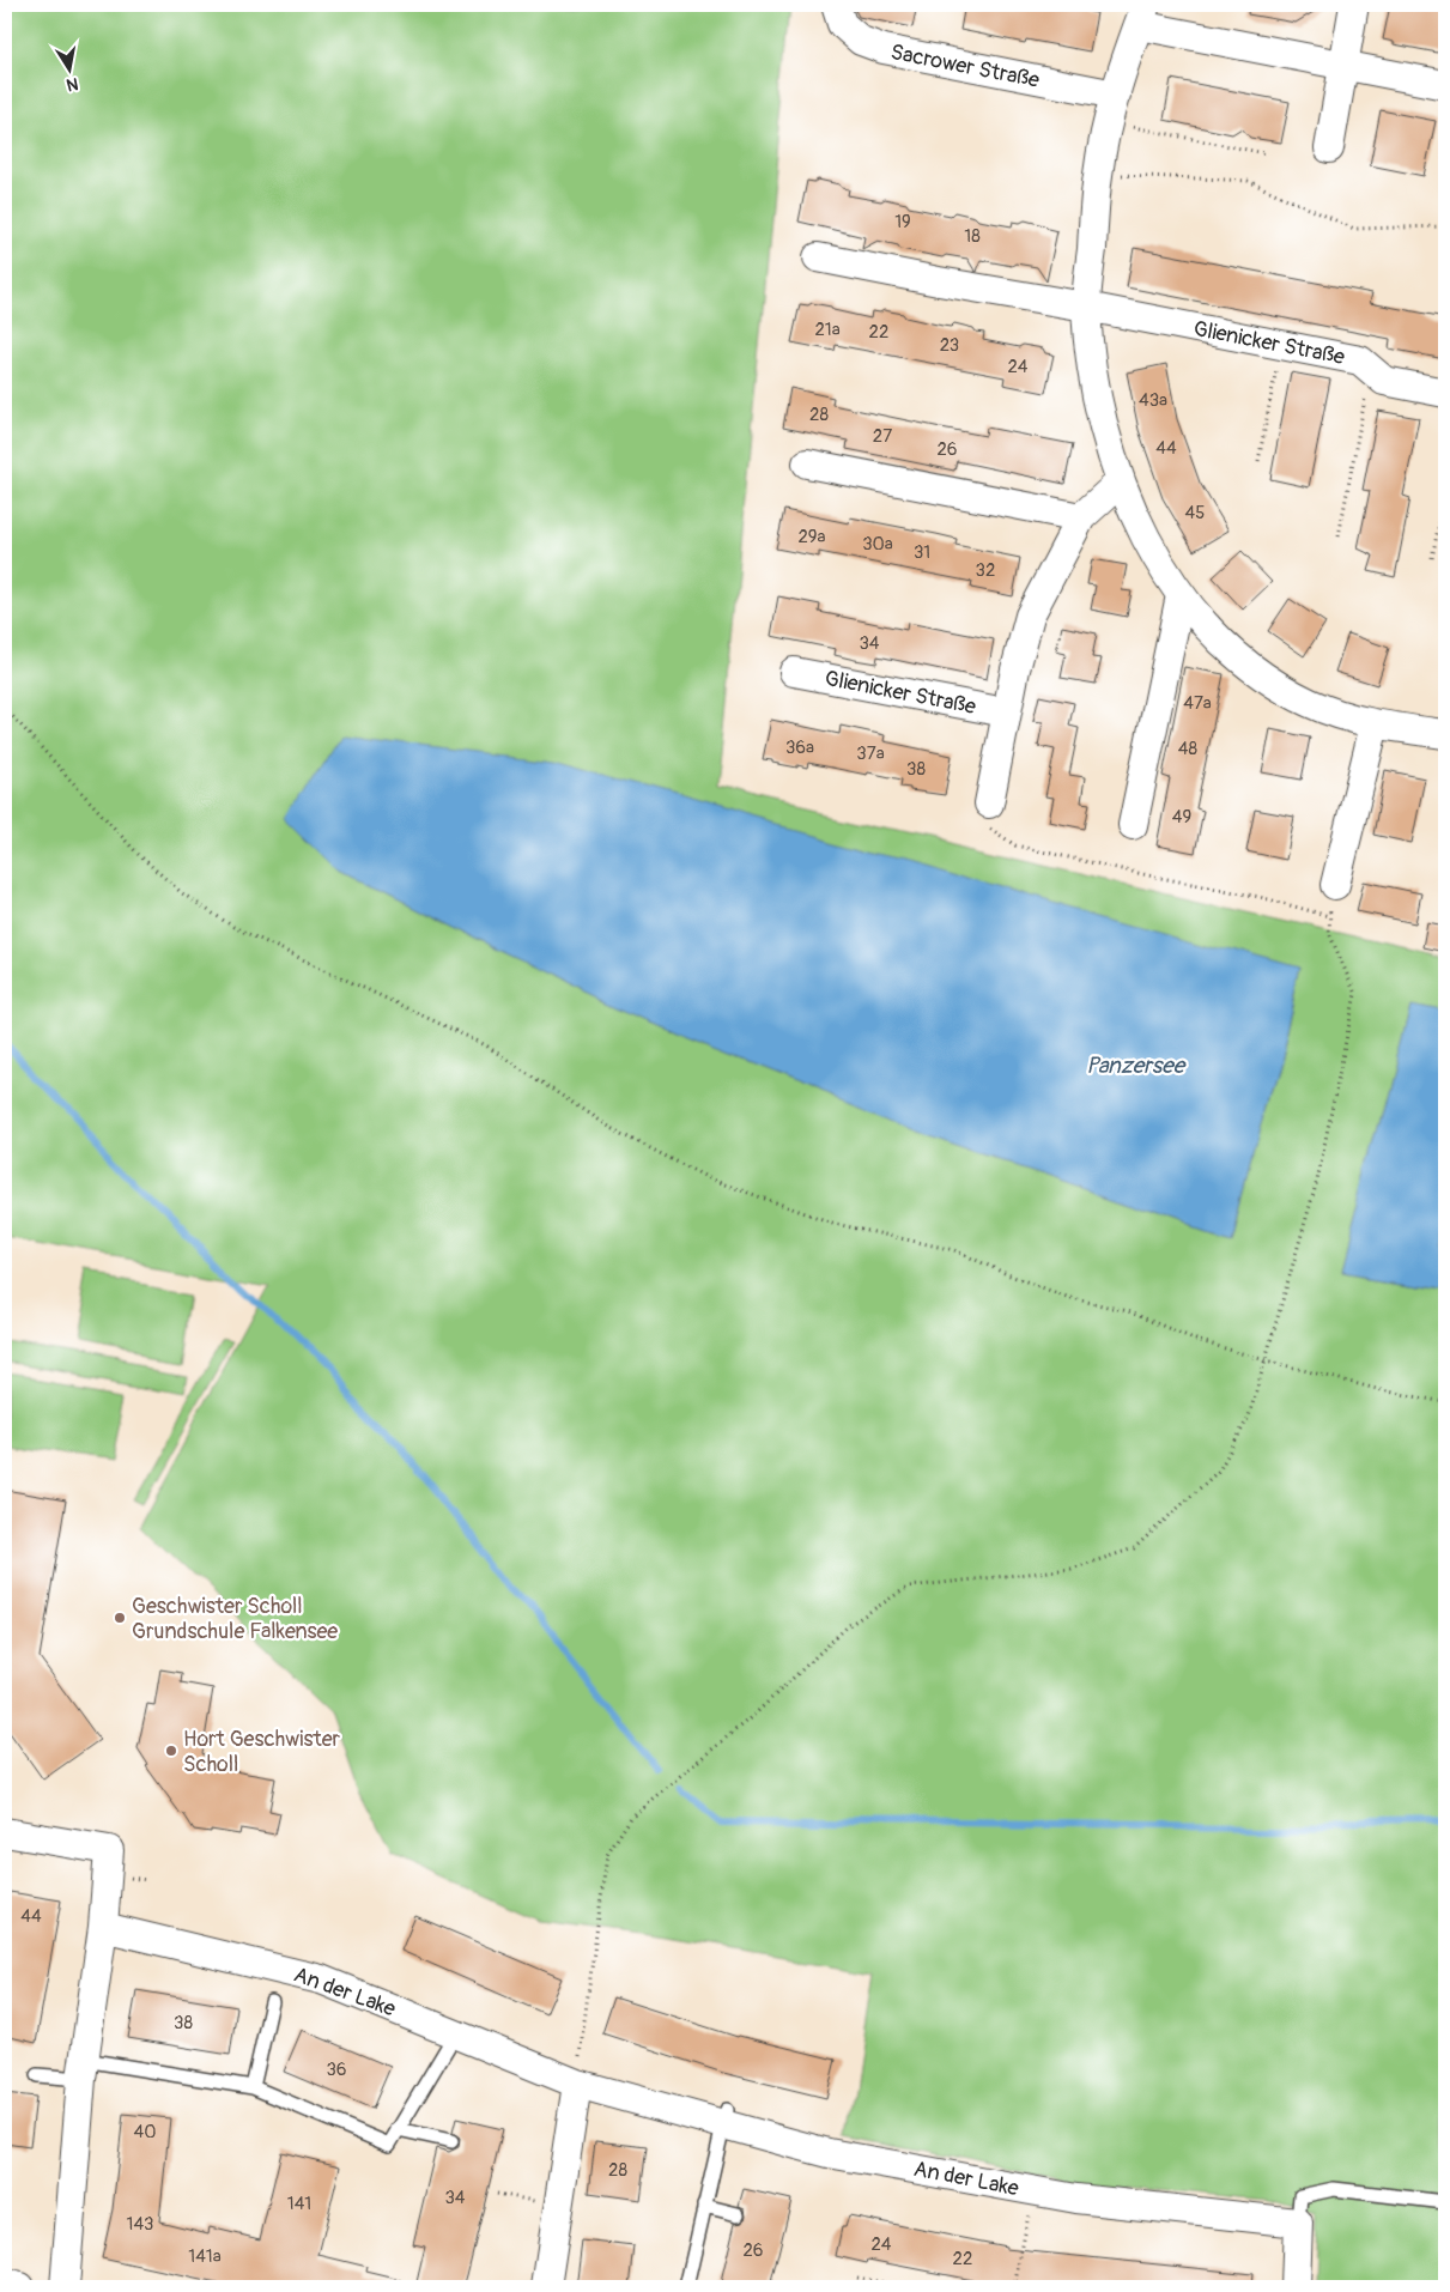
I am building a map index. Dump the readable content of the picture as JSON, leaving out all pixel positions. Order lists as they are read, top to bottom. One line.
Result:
{"streets":{"street":["Sacrower Straße","Glienicker Straße","An der Lake"]},"water":["Panzersee"],"places":["Geschwister Scholl Grundschule Falkensee","Hort Geschwister Scholl"],"house_numbers":["19","18","21a","22","23","24","43a","28","27","44","26","45","29a","30a","31","32","34","47a","36a","48","37a","38","49","44","38","36","40","28","34","141","143","24","26","141a","22"],"north":"bottom"}
